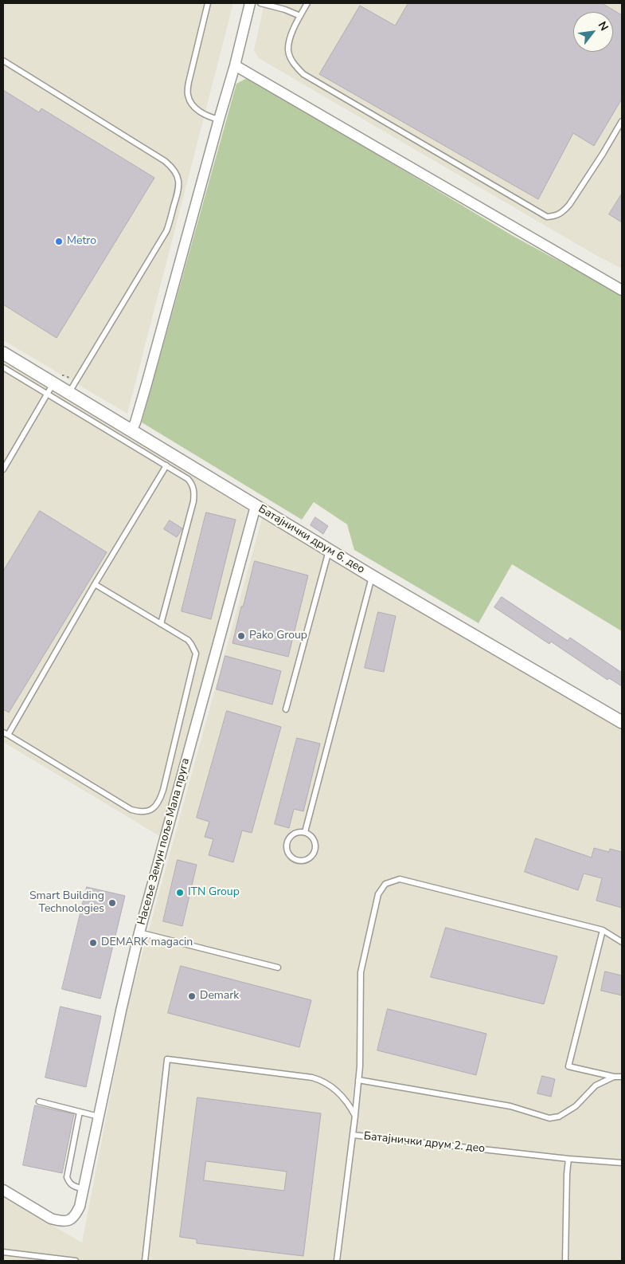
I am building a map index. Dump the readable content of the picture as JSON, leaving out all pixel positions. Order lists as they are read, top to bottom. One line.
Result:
{"streets":{"street":["Батајнички друм 6. део","Насеље Земун поље Мала пруга"],"lane":["Батајнички друм 2. део"]},"crossings":[["Батајнички друм 6. део","Насеље Земун поље Мала пруга"]],"places":["Metro","Pako Group","ITN Group","Smart Building Technologies","DEMARK magacin","Demark"],"north":"top right"}
